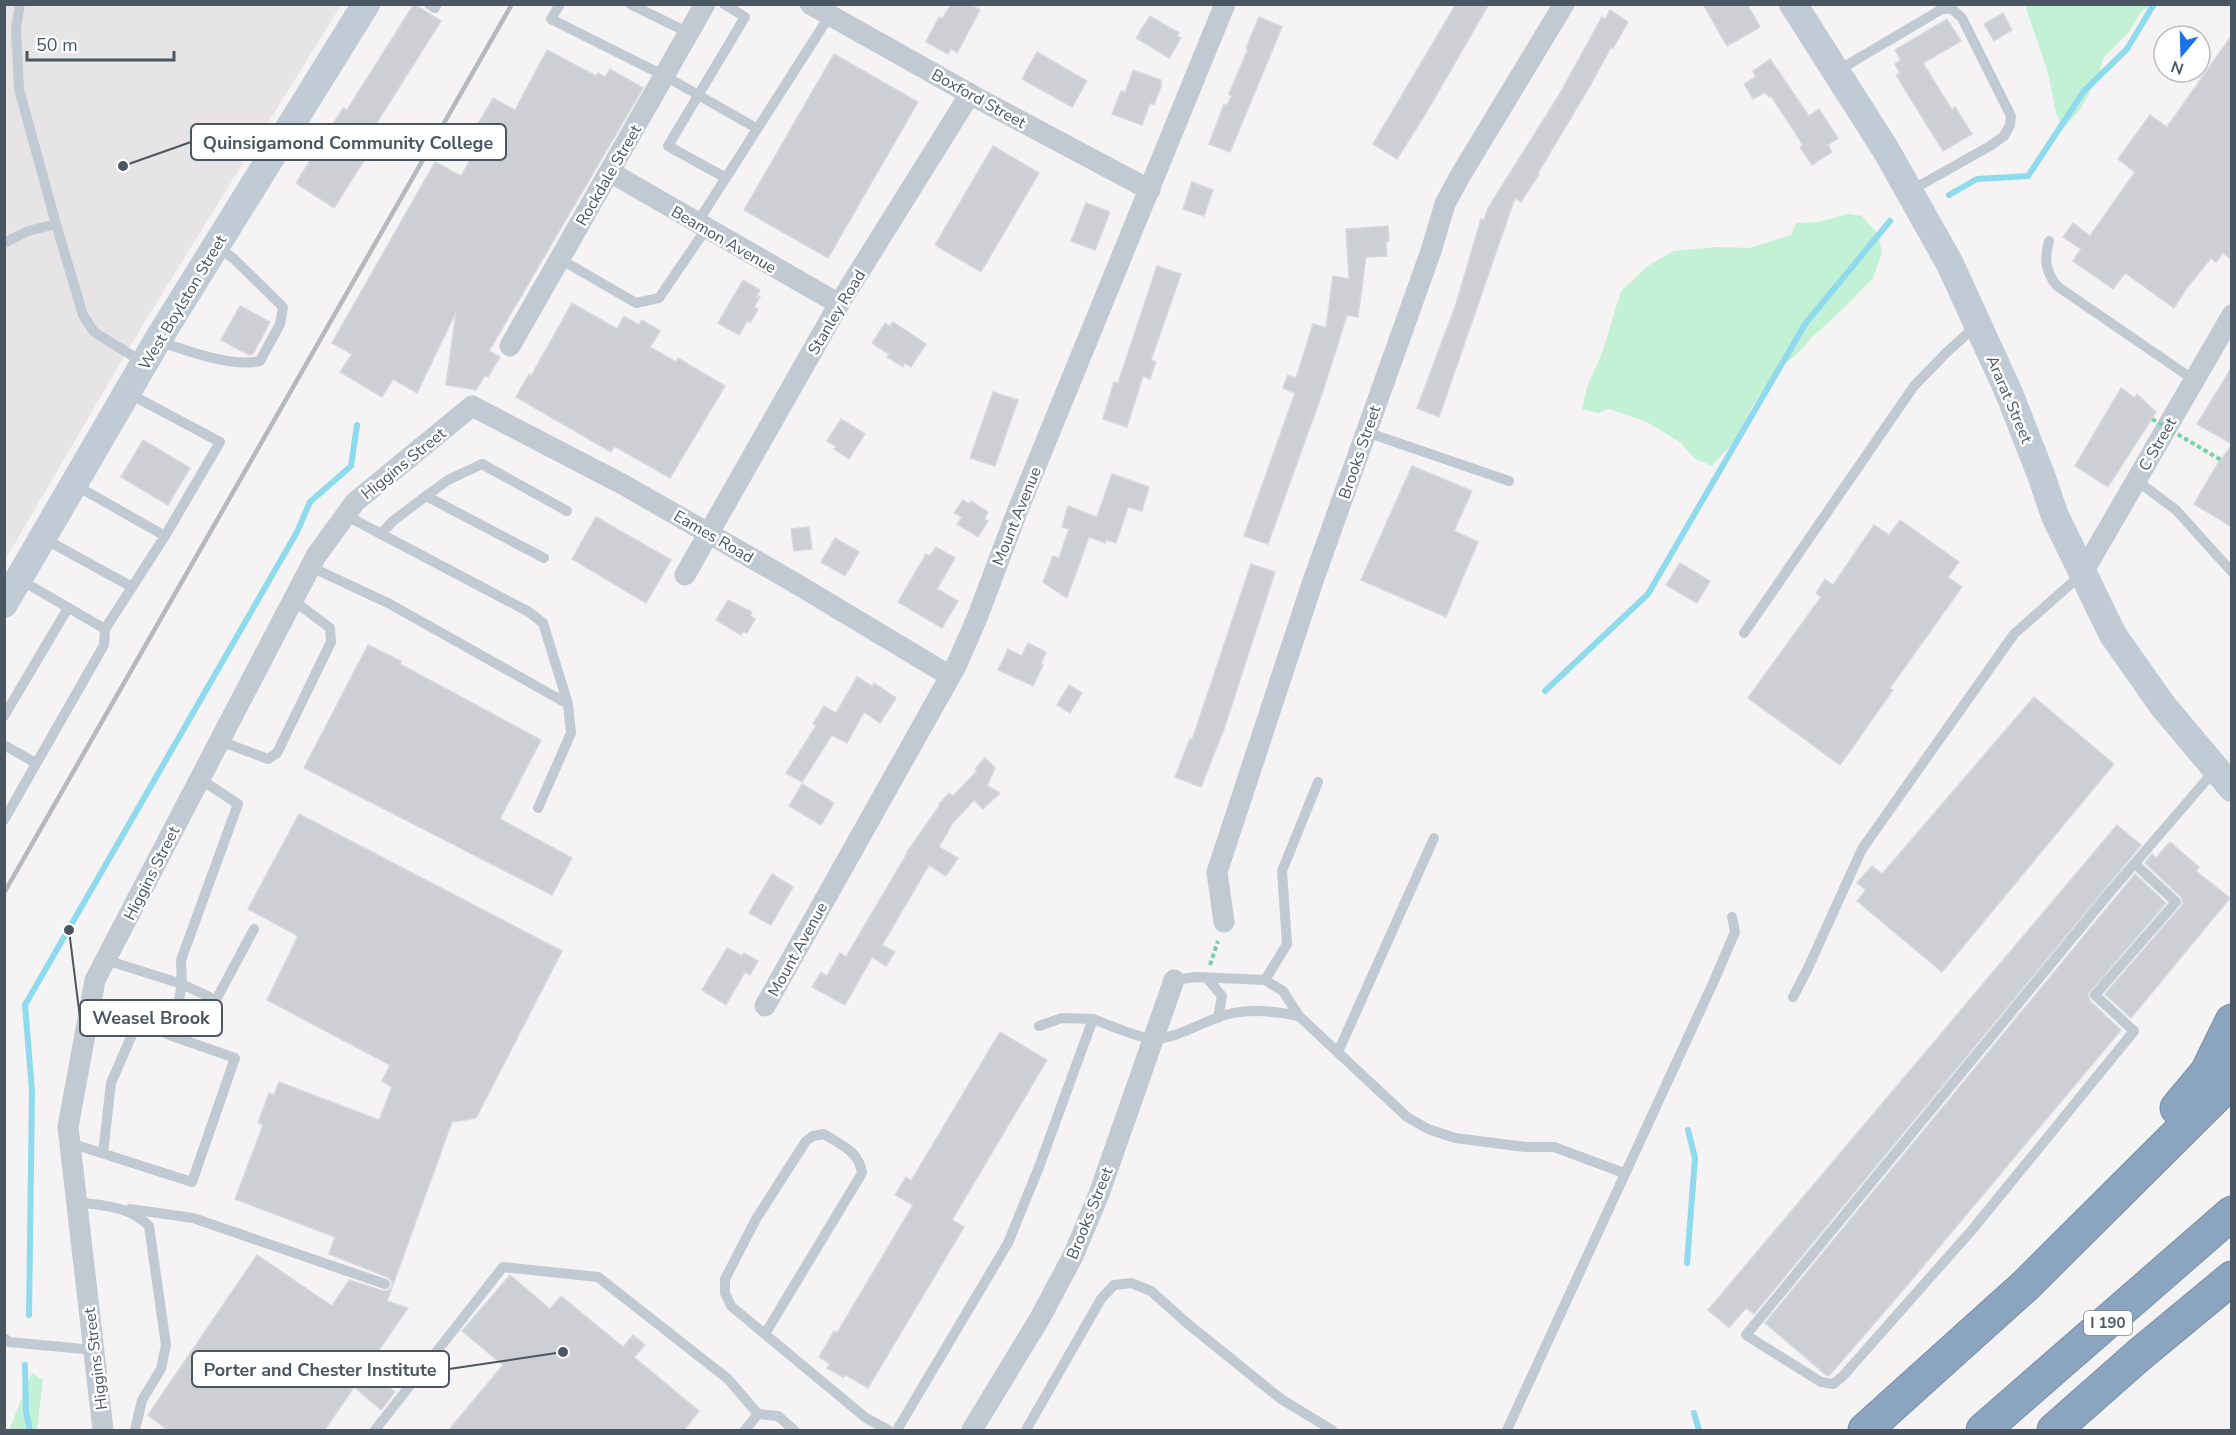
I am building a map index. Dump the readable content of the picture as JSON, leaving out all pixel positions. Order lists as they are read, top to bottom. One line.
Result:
{"streets":{"highway":["I 190"],"main road":["West Boylston Street","Ararat Street"],"street":["Boxford Street","Rockdale Street","Beamon Avenue","Stanley Road","C Street","Brooks Street","Higgins Street","Mount Avenue","Eames Road"]},"crossings":[["Boxford Street","Stanley Road"],["Boxford Street","Mount Avenue"],["Rockdale Street","Beamon Avenue"],["Beamon Avenue","Stanley Road"],["Stanley Road","Eames Road"],["Ararat Street","C Street"],["Higgins Street","Eames Road"],["Mount Avenue","Eames Road"]],"places":["Quinsigamond Community College","Weasel Brook","Porter and Chester Institute"],"scale_bar":"50 m","north":"bottom"}
